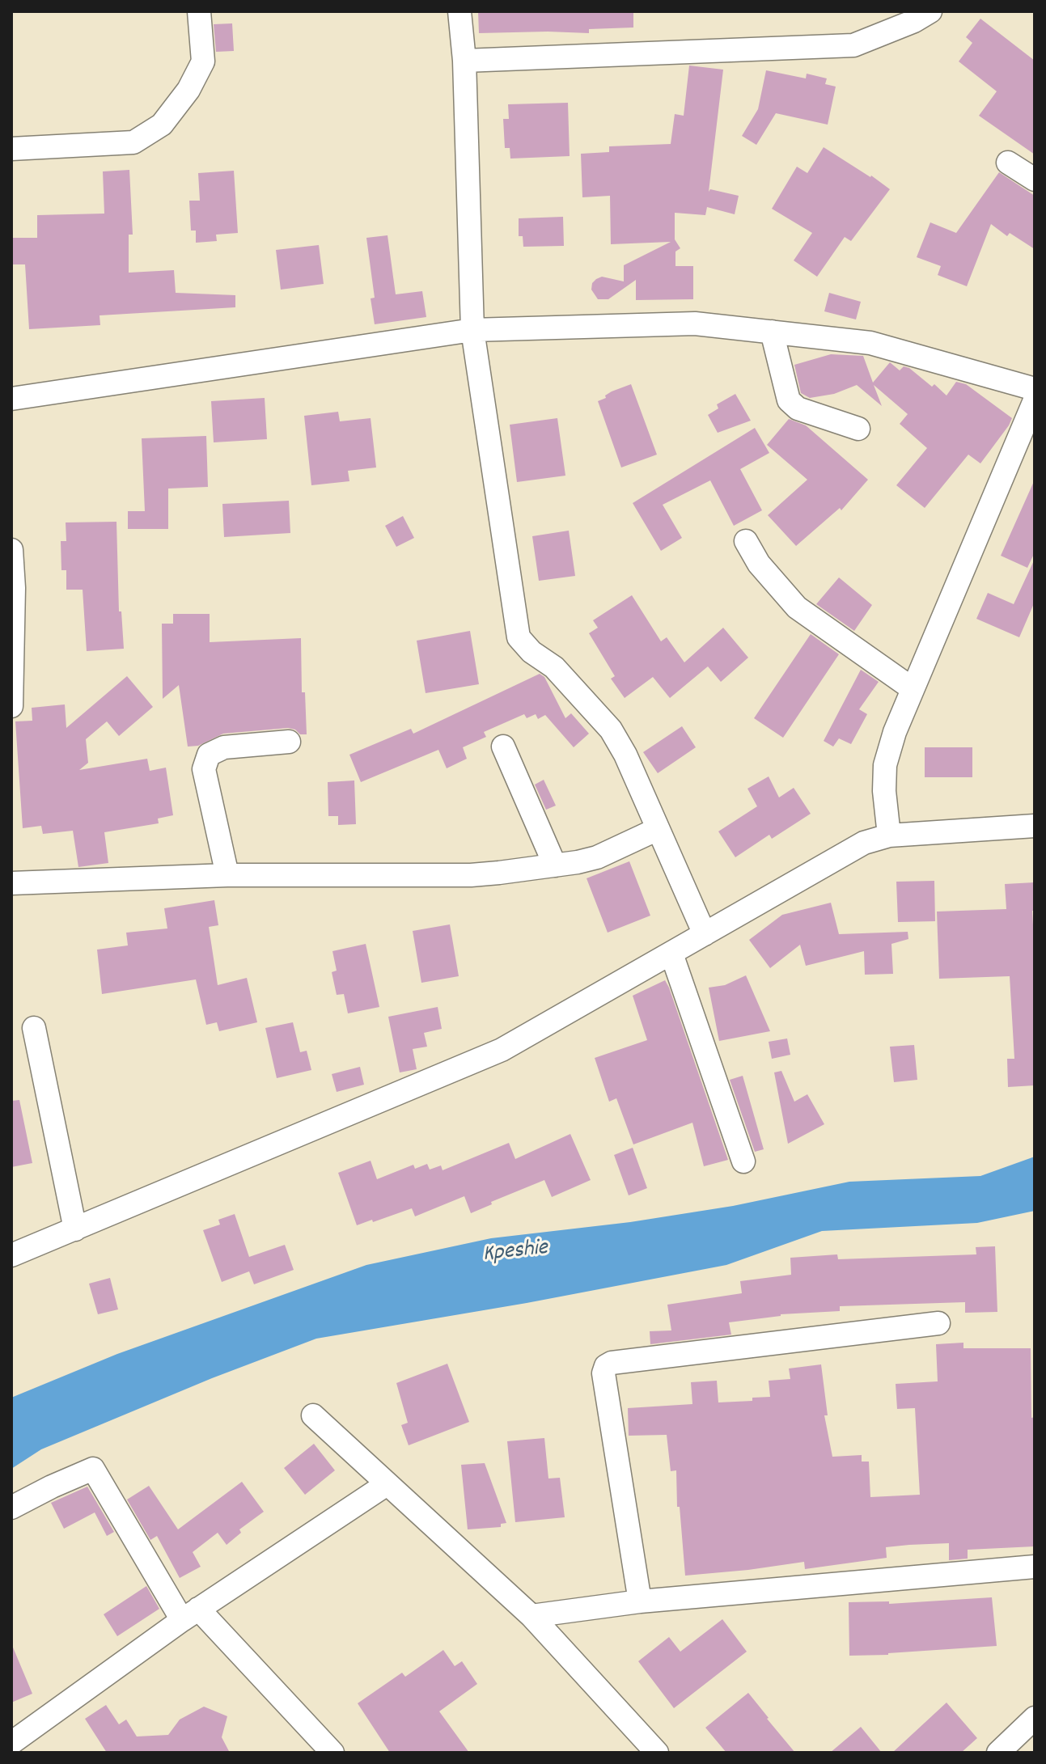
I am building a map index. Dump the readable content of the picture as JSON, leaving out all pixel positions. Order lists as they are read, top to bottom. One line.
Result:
{"water":["Kpeshie"]}
